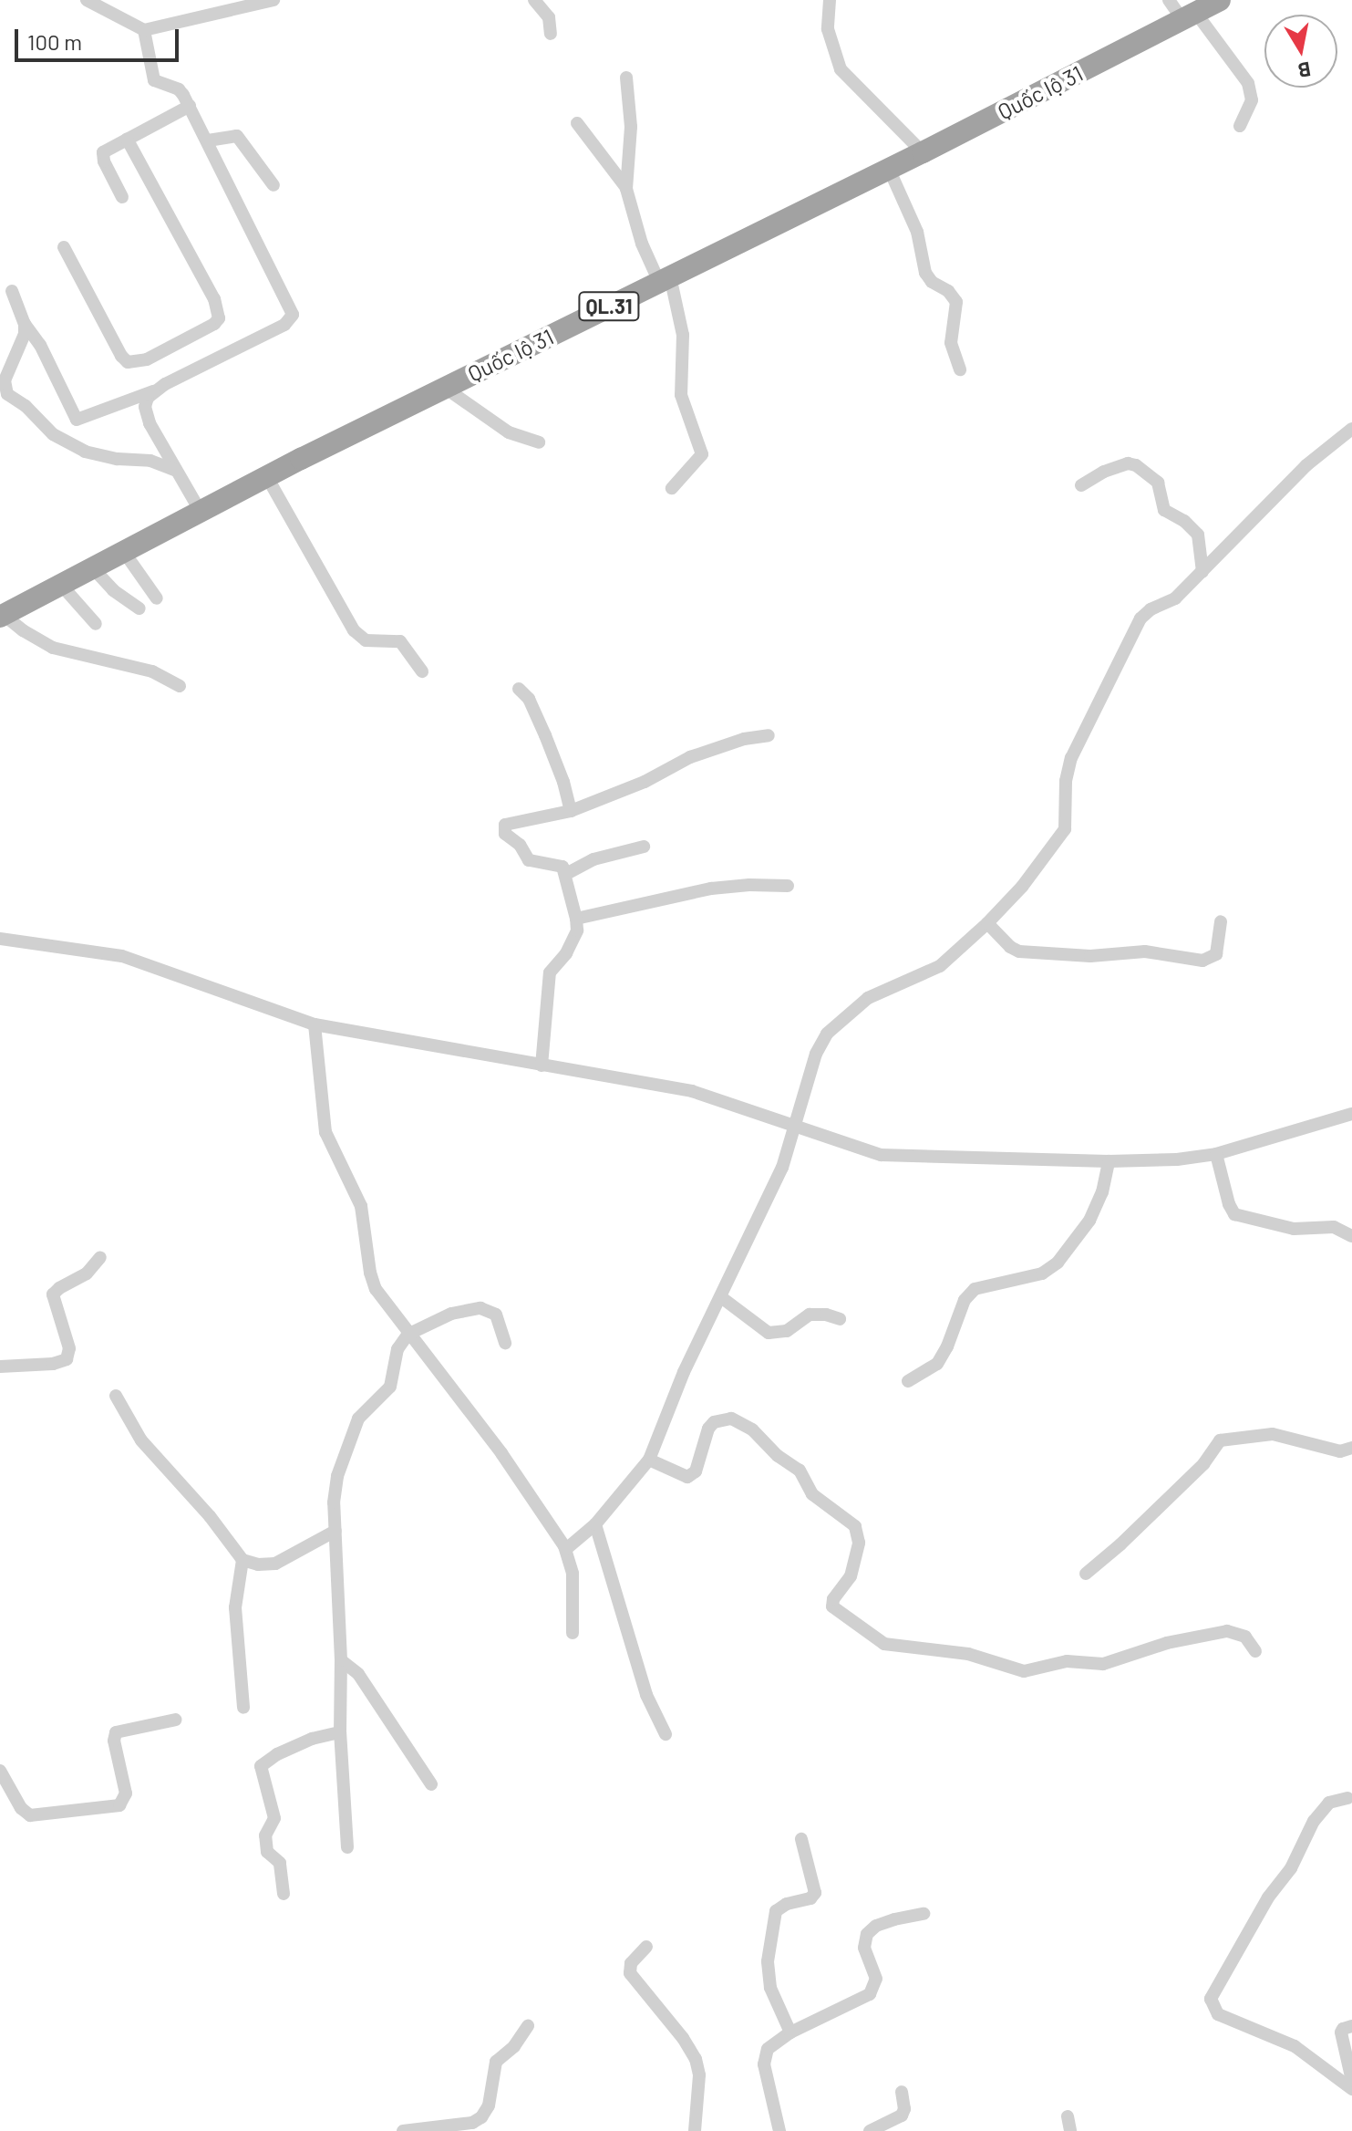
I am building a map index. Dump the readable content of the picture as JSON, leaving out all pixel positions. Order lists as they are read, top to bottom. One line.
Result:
{"streets":{"highway":["Quốc lộ 31","QL.31"]},"scale_bar":"100 m","north":"bottom"}
